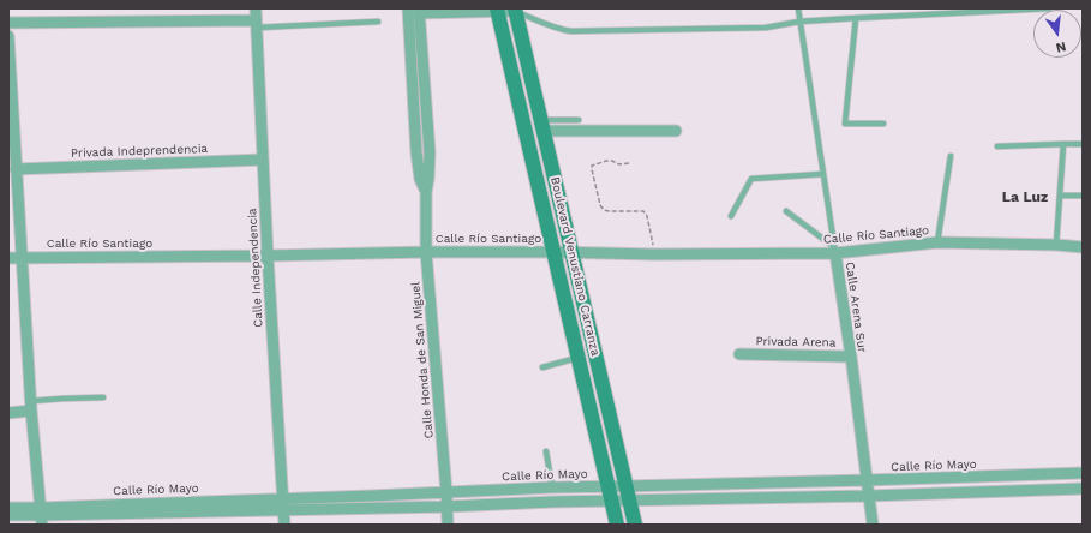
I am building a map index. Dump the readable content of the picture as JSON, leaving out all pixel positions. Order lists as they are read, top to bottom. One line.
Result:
{"streets":{"main road":["Boulevard Venustiano Carranza"],"street":["Privada Indeprendencia","Calle Río Santiago","Calle Independencia","Calle Arena Sur","Privada Arena","Calle Honda de San Miguel","Calle Río Mayo"]},"crossings":[["Privada Indeprendencia","Calle Independencia"],["Calle Río Santiago","Boulevard Venustiano Carranza"],["Calle Río Santiago","Calle Independencia"],["Calle Río Santiago","Calle Arena Sur"],["Calle Río Santiago","Calle Honda de San Miguel"],["Boulevard Venustiano Carranza","Calle Río Mayo"],["Calle Independencia","Calle Río Mayo"],["Calle Arena Sur","Privada Arena"],["Calle Arena Sur","Calle Río Mayo"],["Calle Honda de San Miguel","Calle Río Mayo"]],"districts":["La Luz"],"north":"bottom"}
